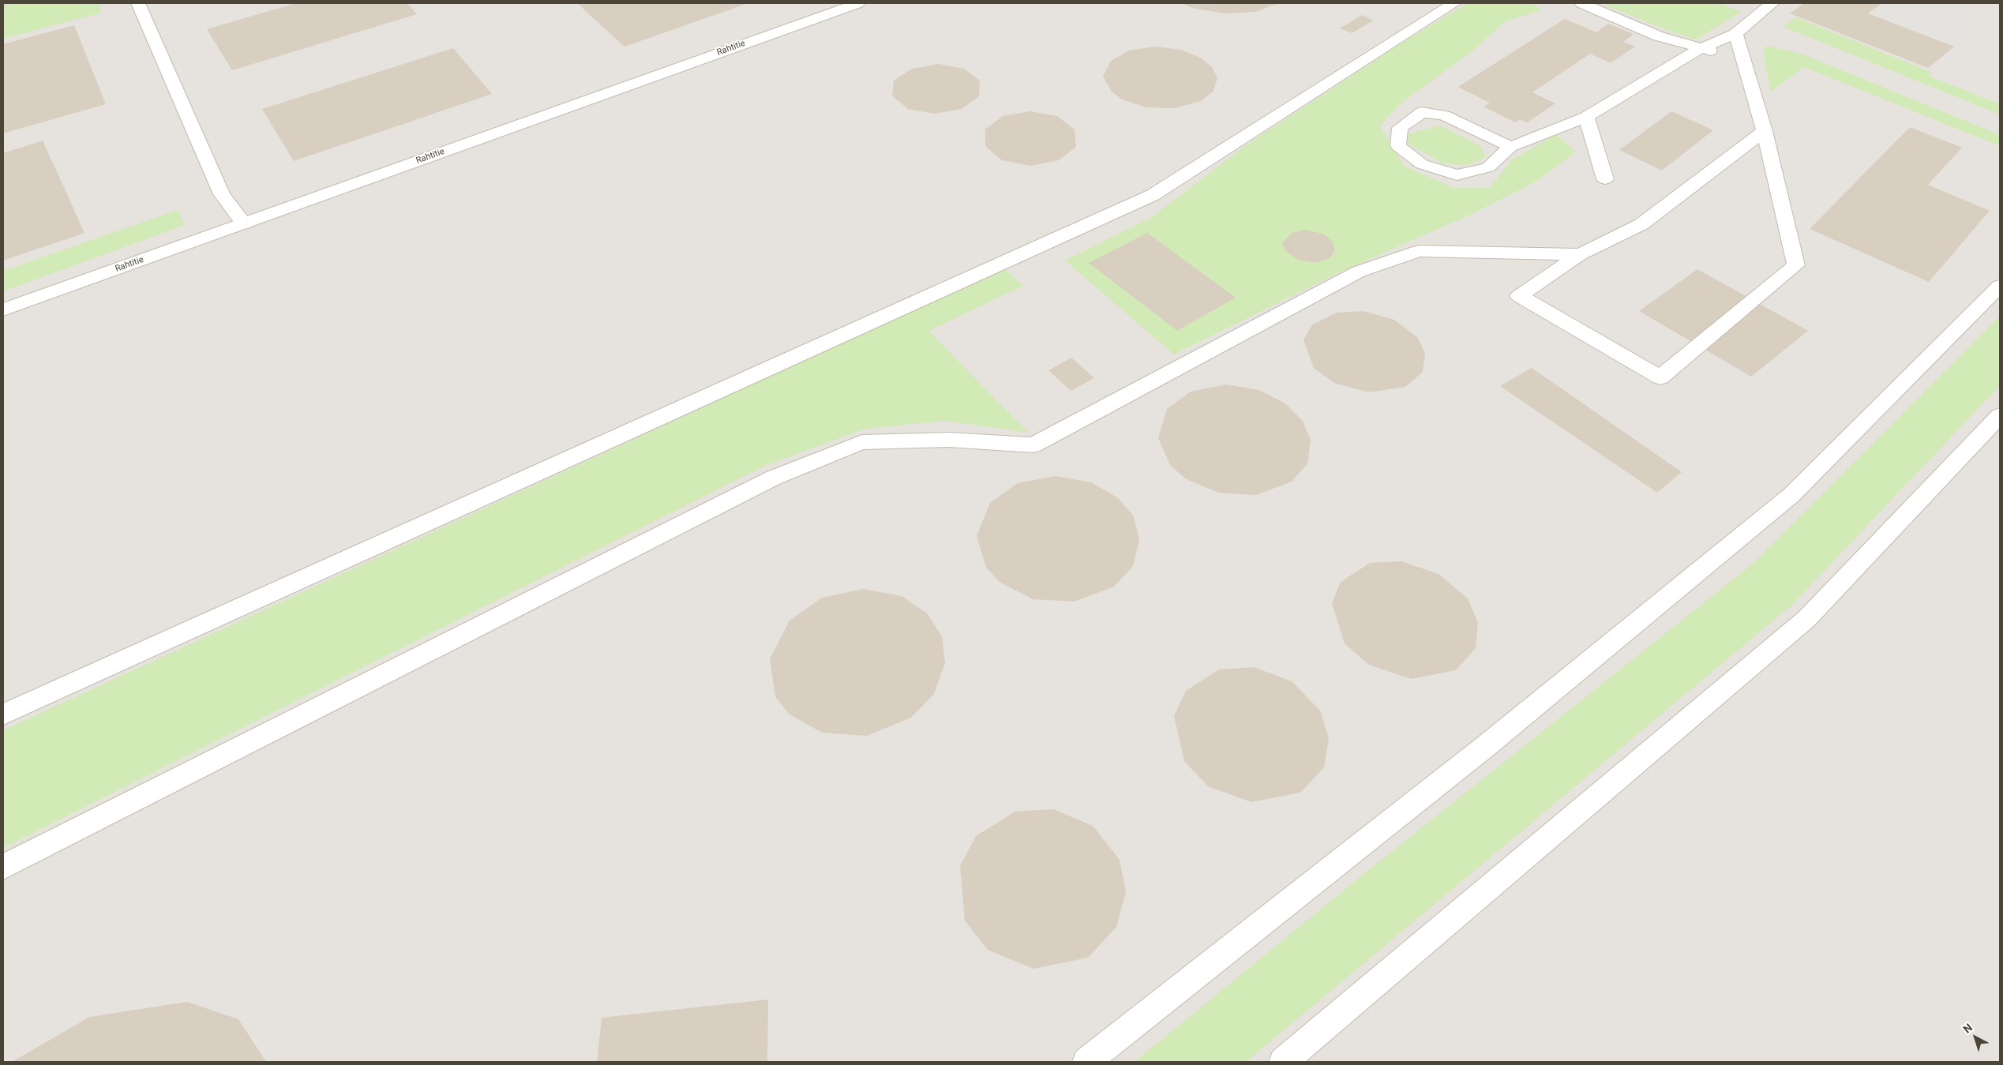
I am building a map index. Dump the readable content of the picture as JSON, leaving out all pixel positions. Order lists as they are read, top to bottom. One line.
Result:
{"streets":{"street":["Rahtitie"]},"north":"top left"}
